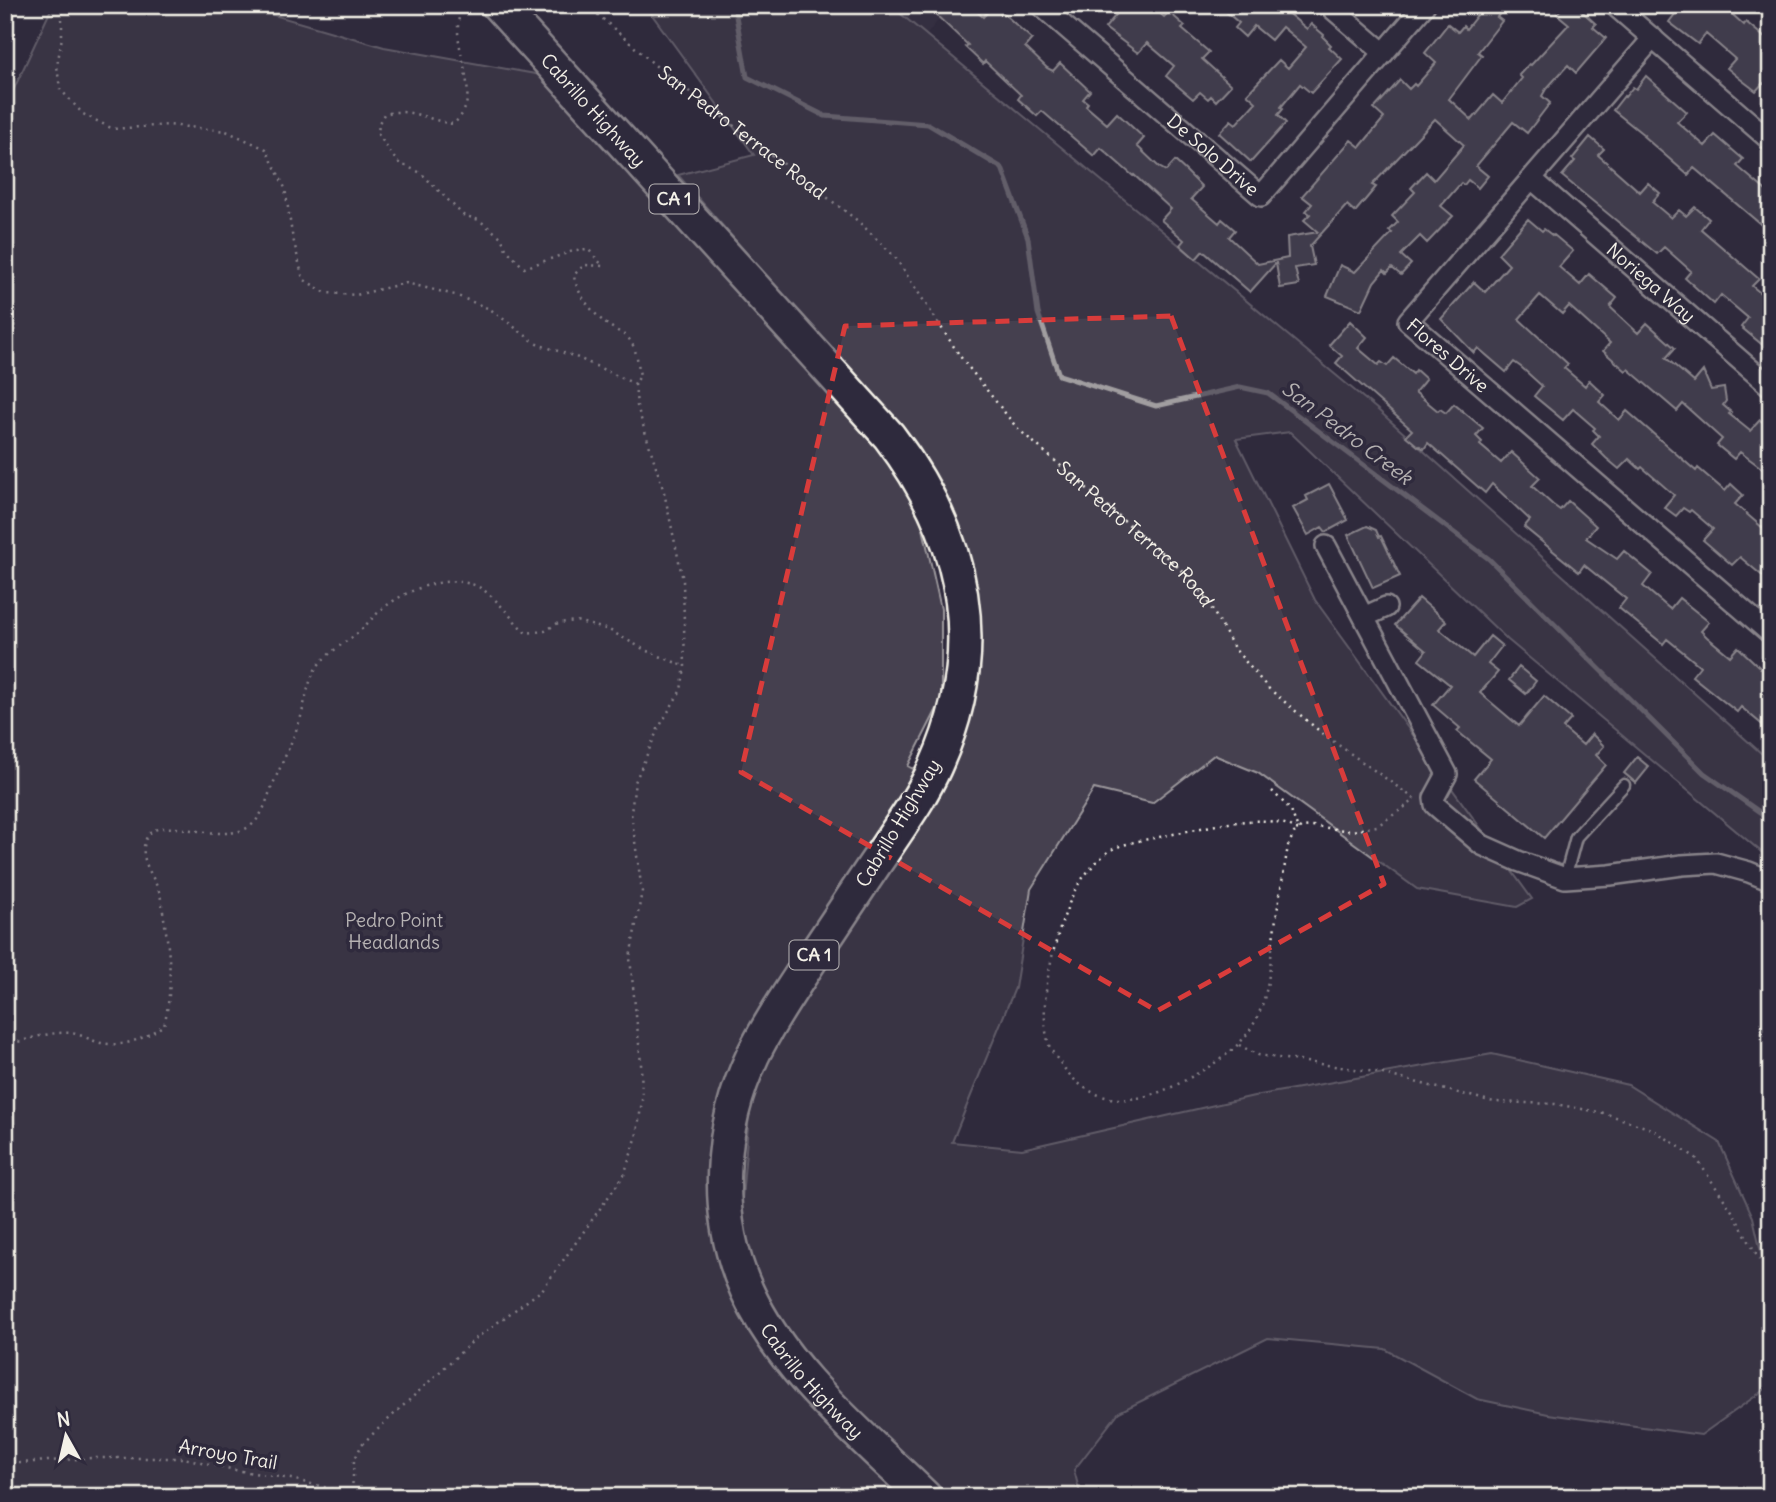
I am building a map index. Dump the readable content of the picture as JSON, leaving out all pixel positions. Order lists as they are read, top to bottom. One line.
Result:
{"streets":{"highway":["Cabrillo Highway","CA 1"],"street":["De Solo Drive","Noriega Way","Flores Drive"],"path":["San Pedro Terrace Road","Arroyo Trail"]},"crossings":[["Noriega Way","Flores Drive"]],"water":["San Pedro Creek"],"parks":["Pedro Point Headlands"],"north":"top"}
